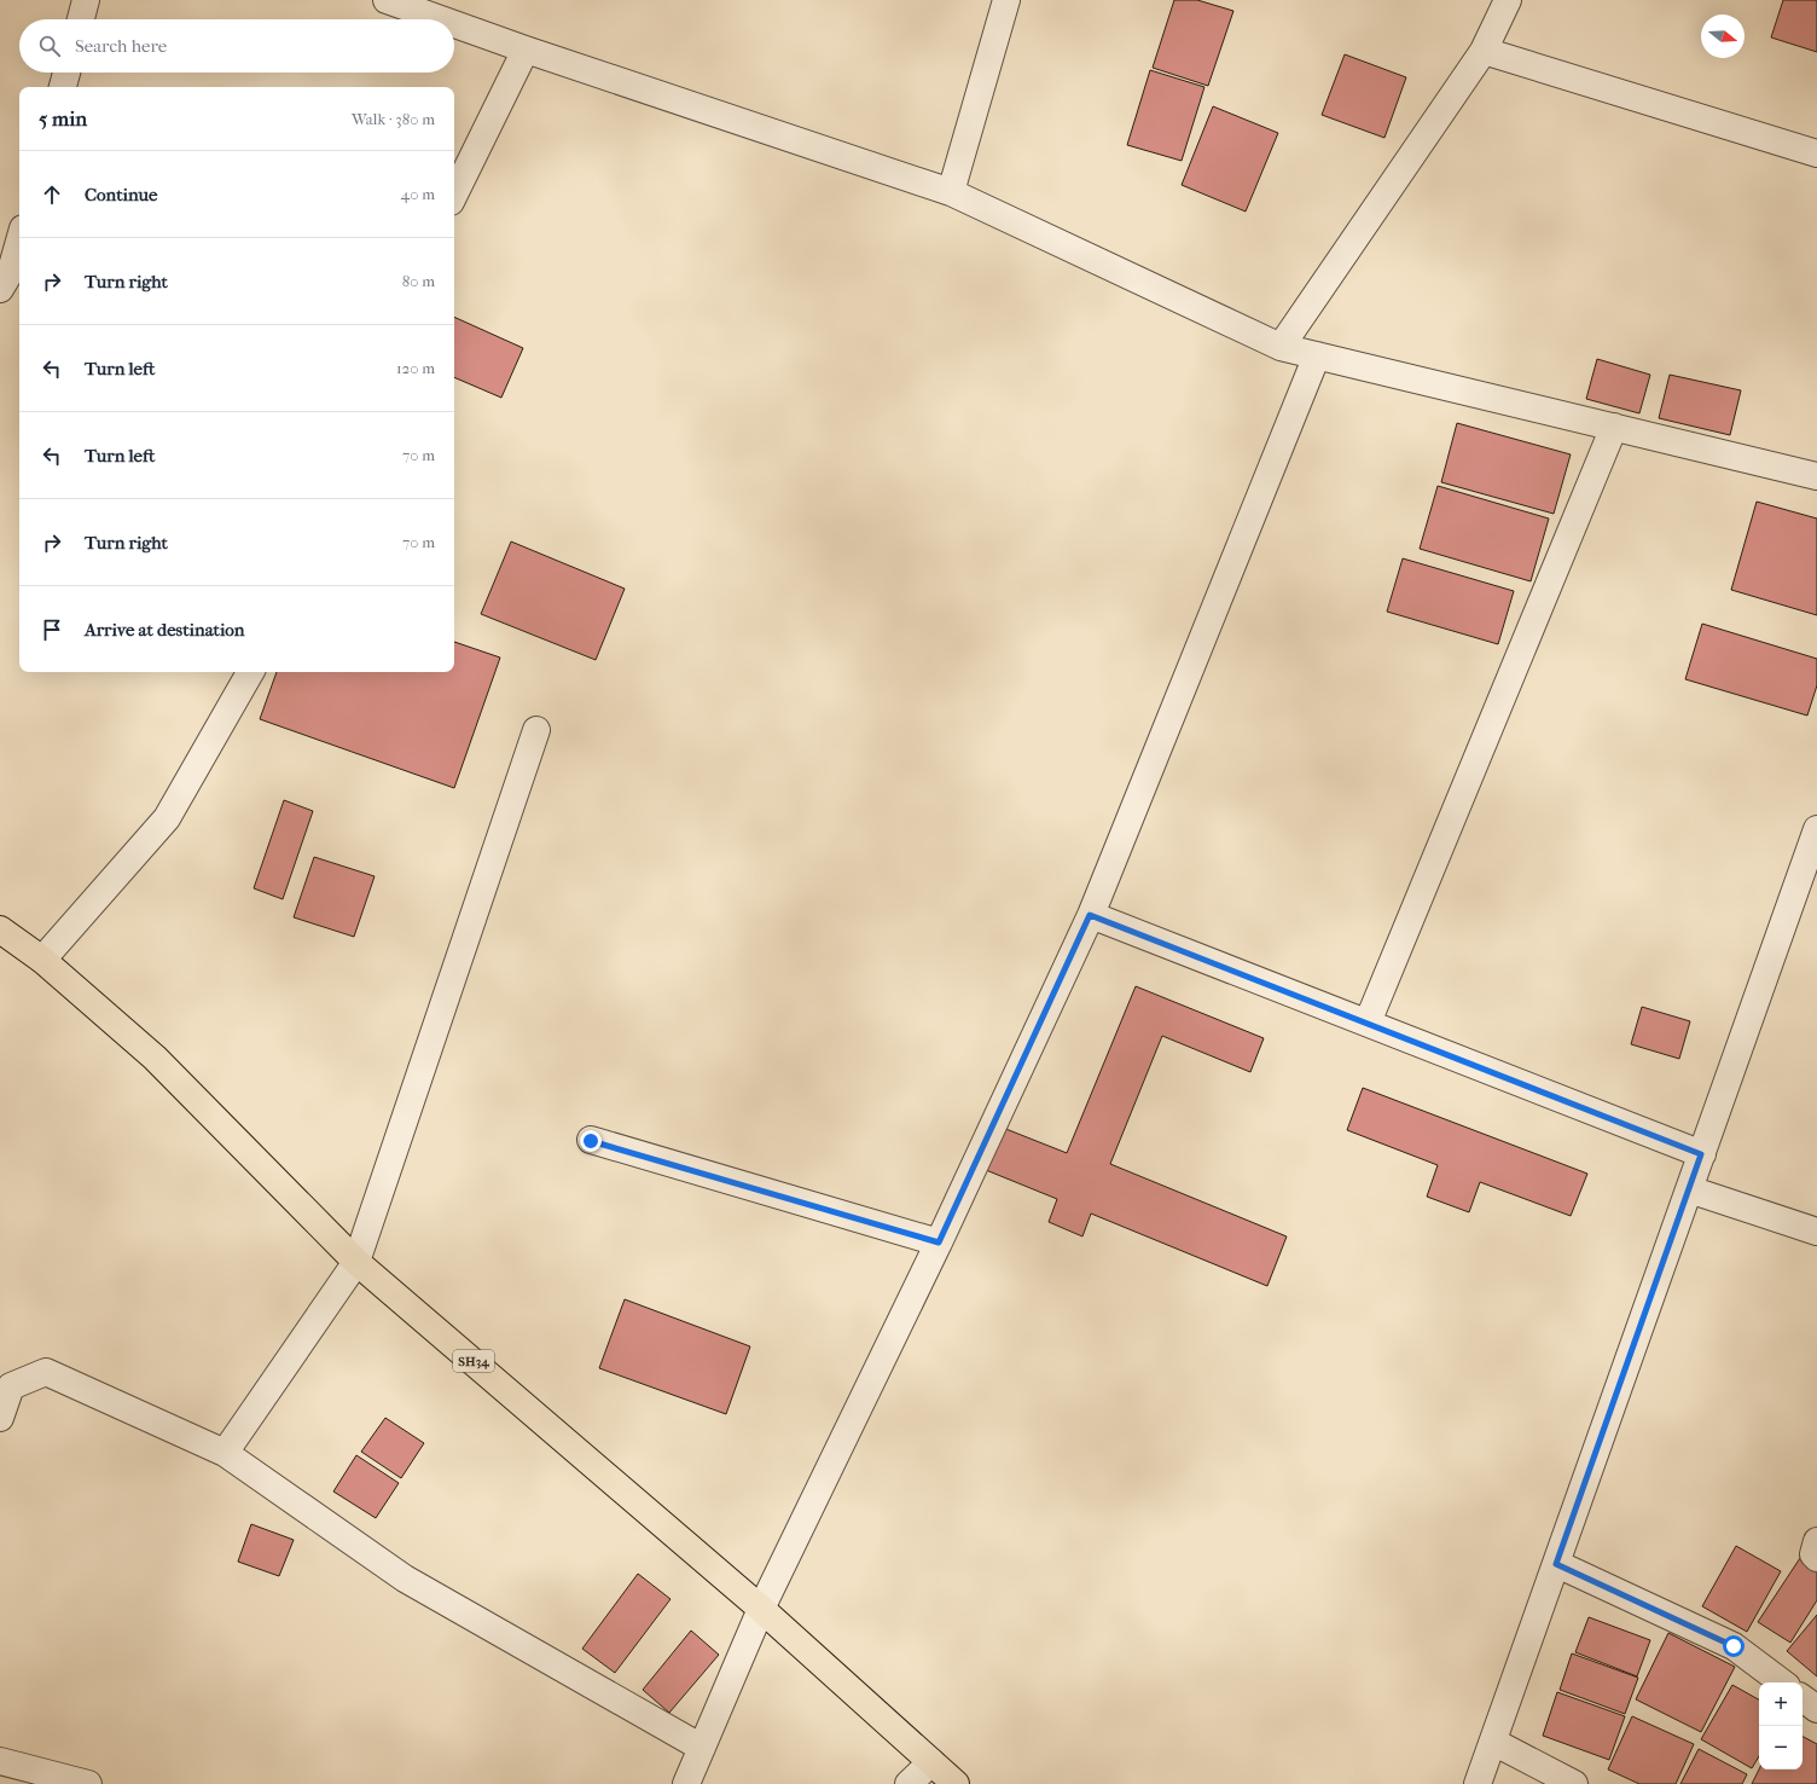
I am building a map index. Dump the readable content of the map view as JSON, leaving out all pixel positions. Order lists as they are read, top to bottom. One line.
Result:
{"streets":{"main road":["SH34"]},"north":"right","page":{"search":"Search here","heading":["5 min","Walk · 380 m"],"list":[["Continue","40 m"],["Turn right","80 m"],["Turn left","120 m"],["Turn left","70 m"],["Turn right","70 m"],"Arrive at destination"],"map_buttons":["+","−"]}}
